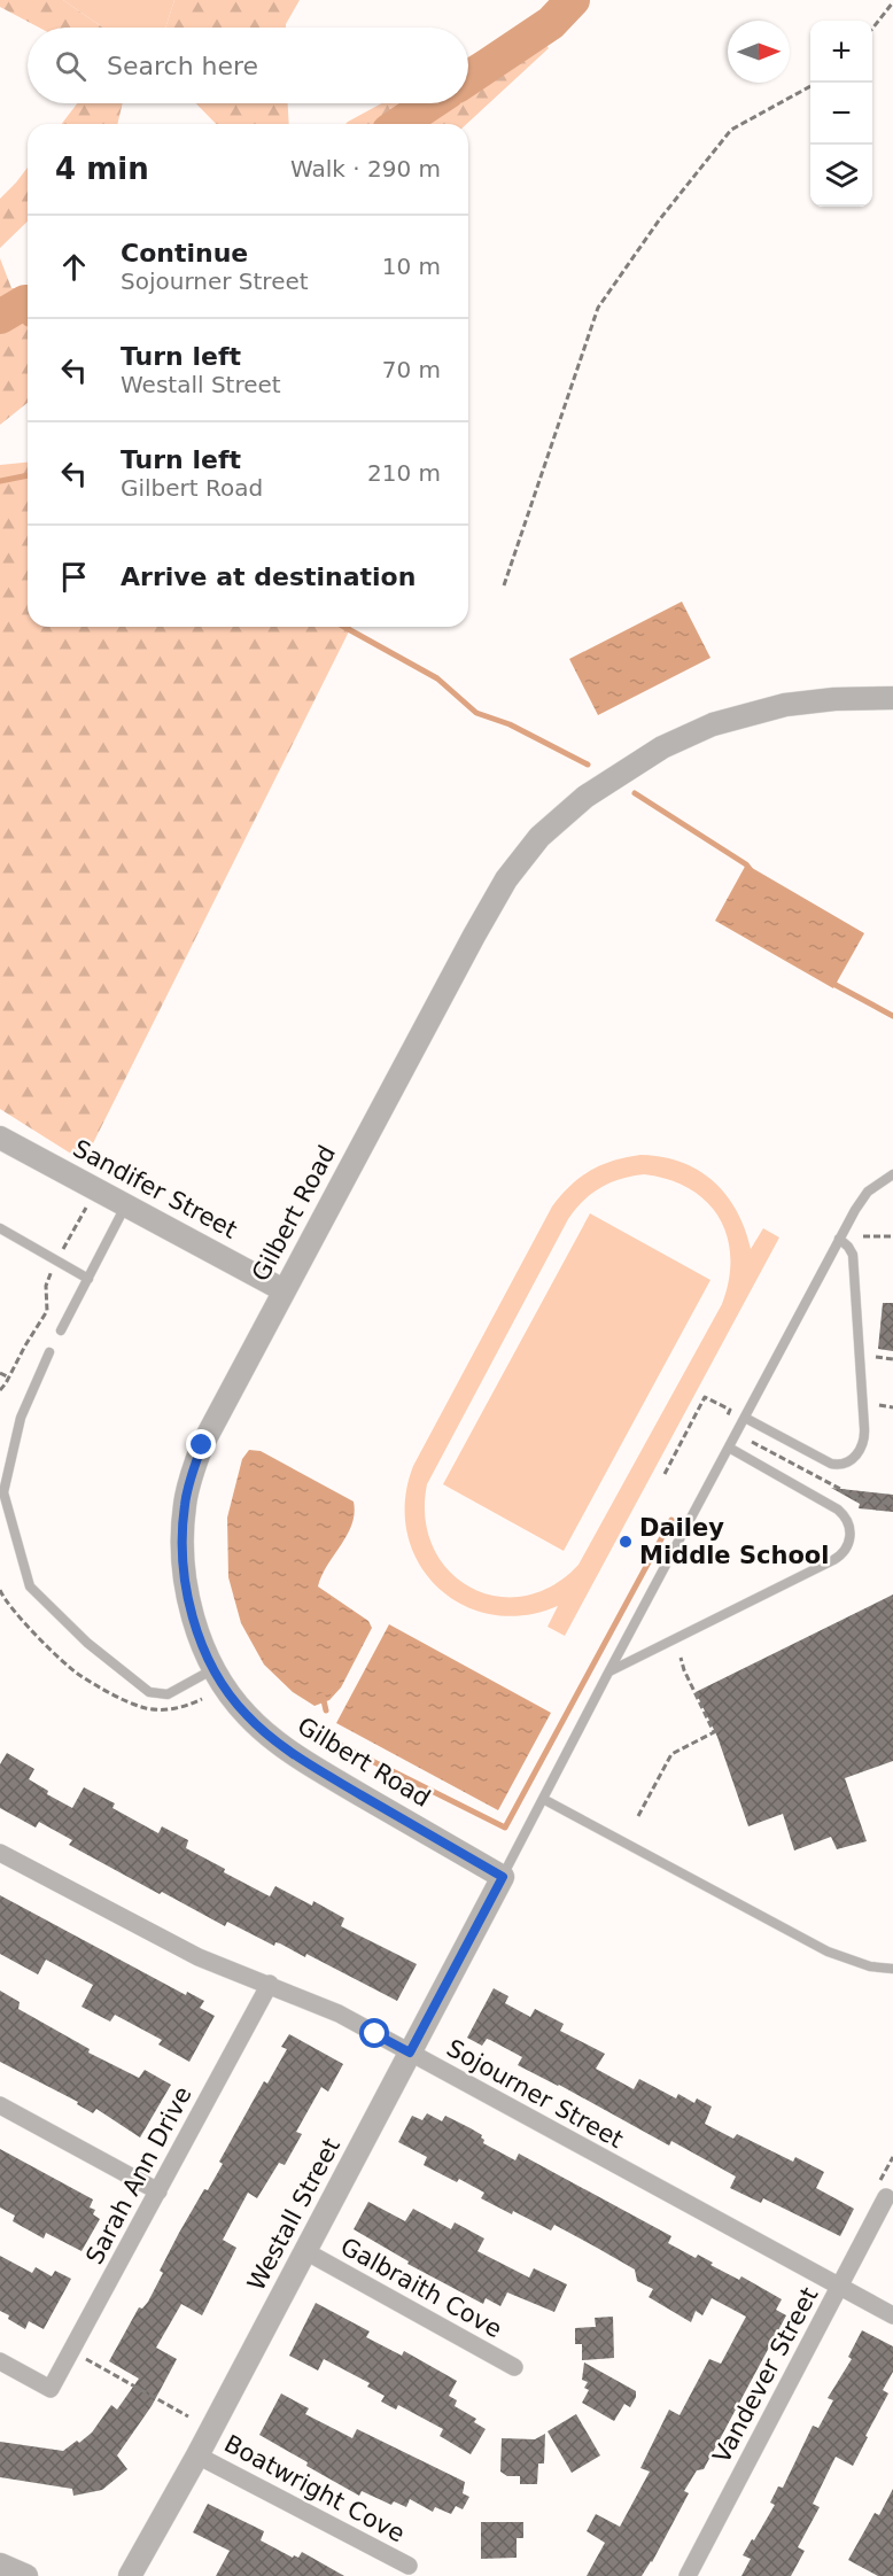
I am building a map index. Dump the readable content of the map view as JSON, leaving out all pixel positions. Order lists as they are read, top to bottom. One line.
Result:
{"streets":{"street":["Sandifer Street","Gilbert Road","Sojourner Street","Sarah Ann Drive","Westall Street","Galbraith Cove","Vandever Street","Boatwright Cove"]},"crossings":[["Sandifer Street","Gilbert Road"],["Gilbert Road","Westall Street"],["Sojourner Street","Sarah Ann Drive"],["Sojourner Street","Westall Street"],["Sojourner Street","Vandever Street"],["Westall Street","Galbraith Cove"],["Westall Street","Boatwright Cove"]],"places":["Dailey Middle School"],"north":"right","page":{"map_buttons":["+","−"],"search":"Search here","heading":["4 min","Walk · 290 m"],"list":[["Continue","Sojourner Street","10 m"],["Turn left","Westall Street","70 m"],["Turn left","Gilbert Road","210 m"],"Arrive at destination"]}}
